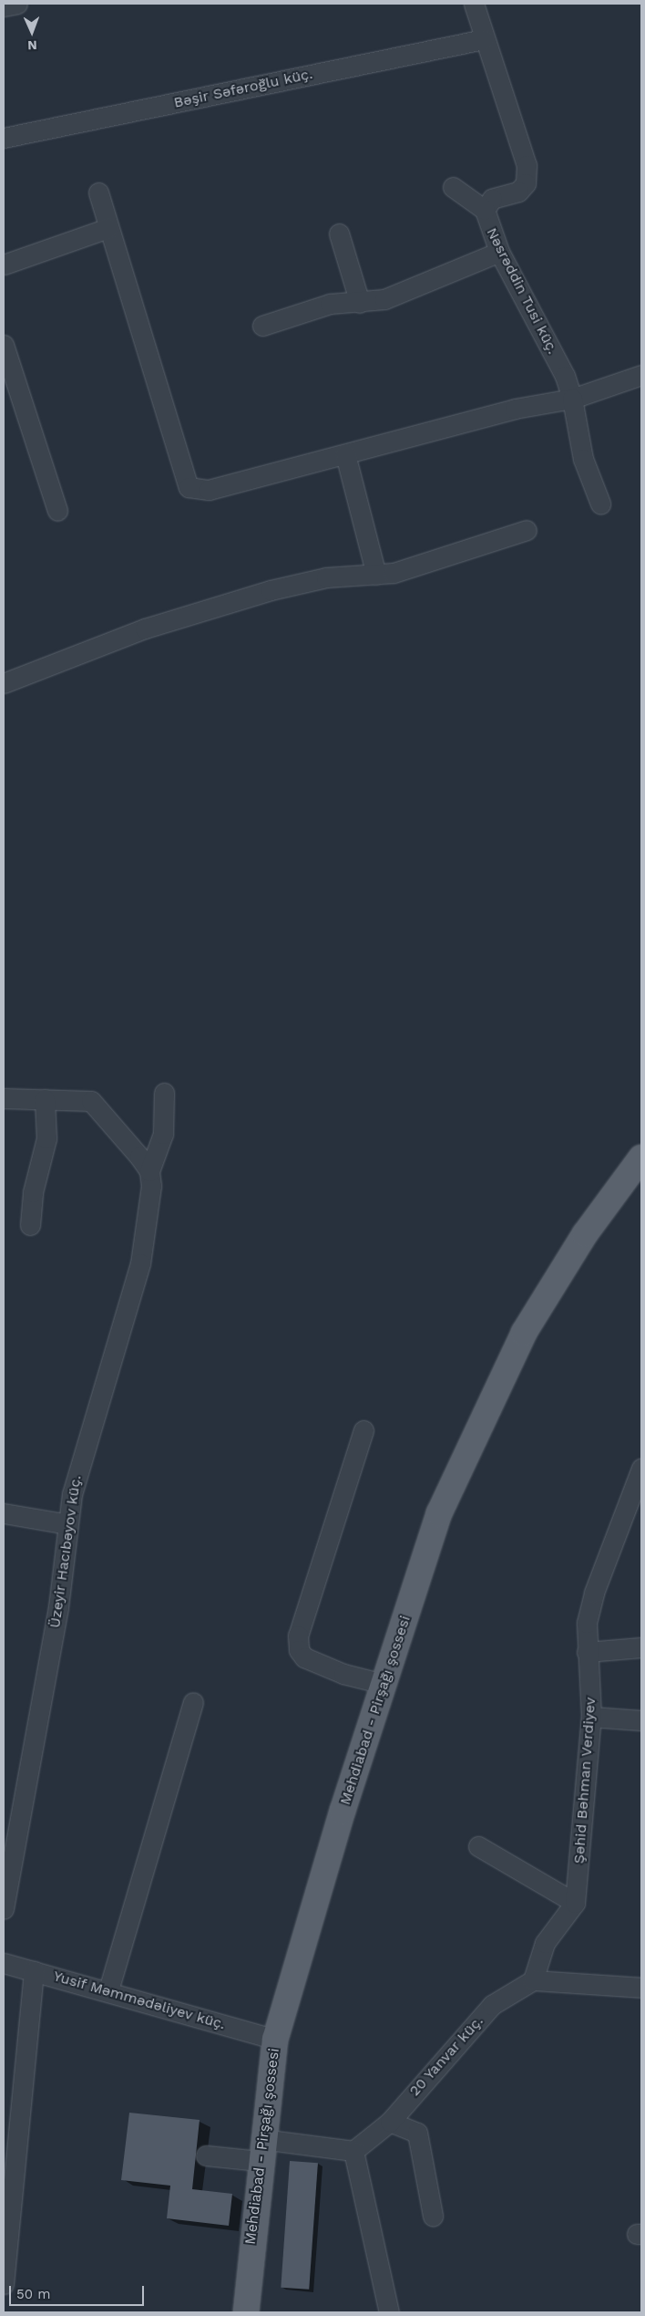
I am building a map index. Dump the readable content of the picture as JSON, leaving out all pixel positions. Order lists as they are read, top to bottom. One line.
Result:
{"streets":{"main road":["Mehdiabad - Pirşağı şossesi"],"street":["Bəşir Səfəroğlu küç.","Nəsrəddin Tusi küç.","Üzeyir Hacıbəyov küç.","Şəhid Bəhman Verdiyev","Yusif Məmmədəliyev küç.","20 Yanvar küç."]},"crossings":[["Bəşir Səfəroğlu küç.","Nəsrəddin Tusi küç."],["Mehdiabad - Pirşağı şossesi","Yusif Məmmədəliyev küç."]],"scale_bar":"50 m","north":"bottom"}
